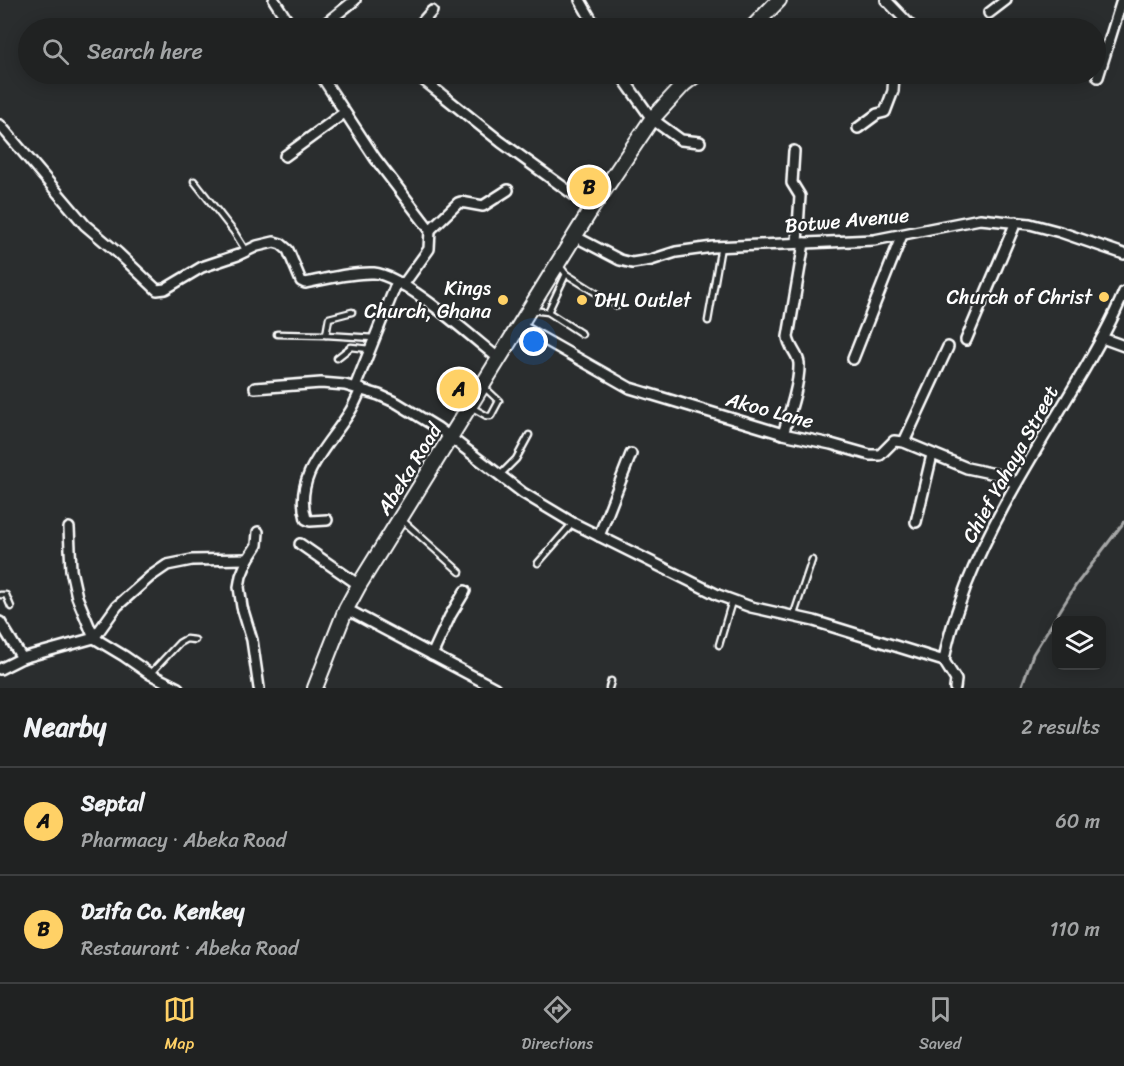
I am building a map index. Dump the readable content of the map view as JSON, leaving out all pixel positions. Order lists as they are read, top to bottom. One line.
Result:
{"streets":{"street":["Botwe Avenue","Akoo Lane","Chief Yahaya Street","Abeka Road"]},"crossings":[["Botwe Avenue","Abeka Road"],["Akoo Lane","Abeka Road"]],"places":["Church of Christ","Kings Church, Ghana","DHL Outlet"],"page":{"search":"Search here","pins":["B","A"],"heading":["Nearby","2 results"],"list":[{"mark":"A","name":"Septal","note":"Pharmacy · Abeka Road","value":"60 m"},{"mark":"B","name":"Dzifa Co. Kenkey","note":"Restaurant · Abeka Road","value":"110 m"}],"nav":["Map","Directions","Saved"]}}
